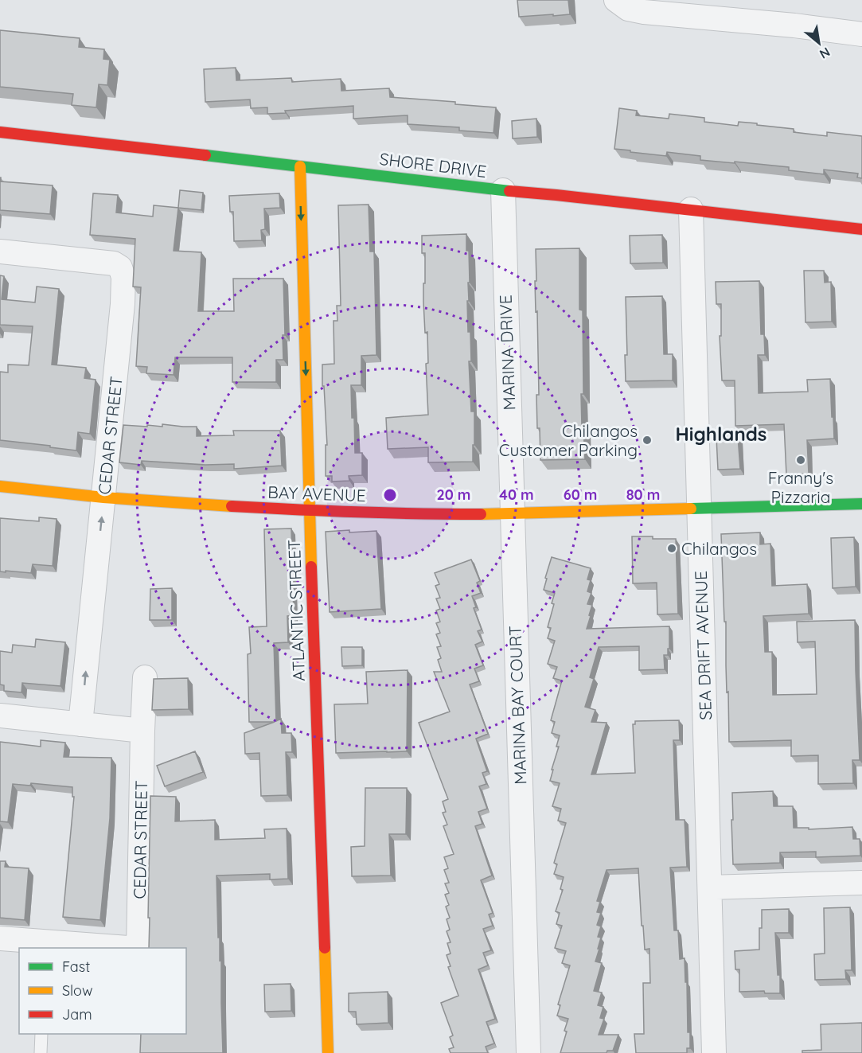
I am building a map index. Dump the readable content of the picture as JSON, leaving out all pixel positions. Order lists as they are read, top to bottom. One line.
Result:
{"streets":{"street":["SHORE DRIVE","MARINA DRIVE","CEDAR STREET","BAY AVENUE","ATLANTIC STREET","SEA DRIFT AVENUE","MARINA BAY COURT"]},"crossings":[["SHORE DRIVE","MARINA DRIVE"],["SHORE DRIVE","ATLANTIC STREET"],["SHORE DRIVE","SEA DRIFT AVENUE"],["MARINA DRIVE","BAY AVENUE"],["MARINA DRIVE","MARINA BAY COURT"],["CEDAR STREET","BAY AVENUE"],["BAY AVENUE","ATLANTIC STREET"],["BAY AVENUE","SEA DRIFT AVENUE"],["BAY AVENUE","MARINA BAY COURT"]],"one_way":["ATLANTIC STREET"],"districts":["Highlands"],"places":["Chilangos Customer Parking","Franny's Pizzaria","Chilangos"],"legend":["Fast","Slow","Jam"],"north":"bottom right","rings":["20 m","40 m","60 m","80 m"]}
